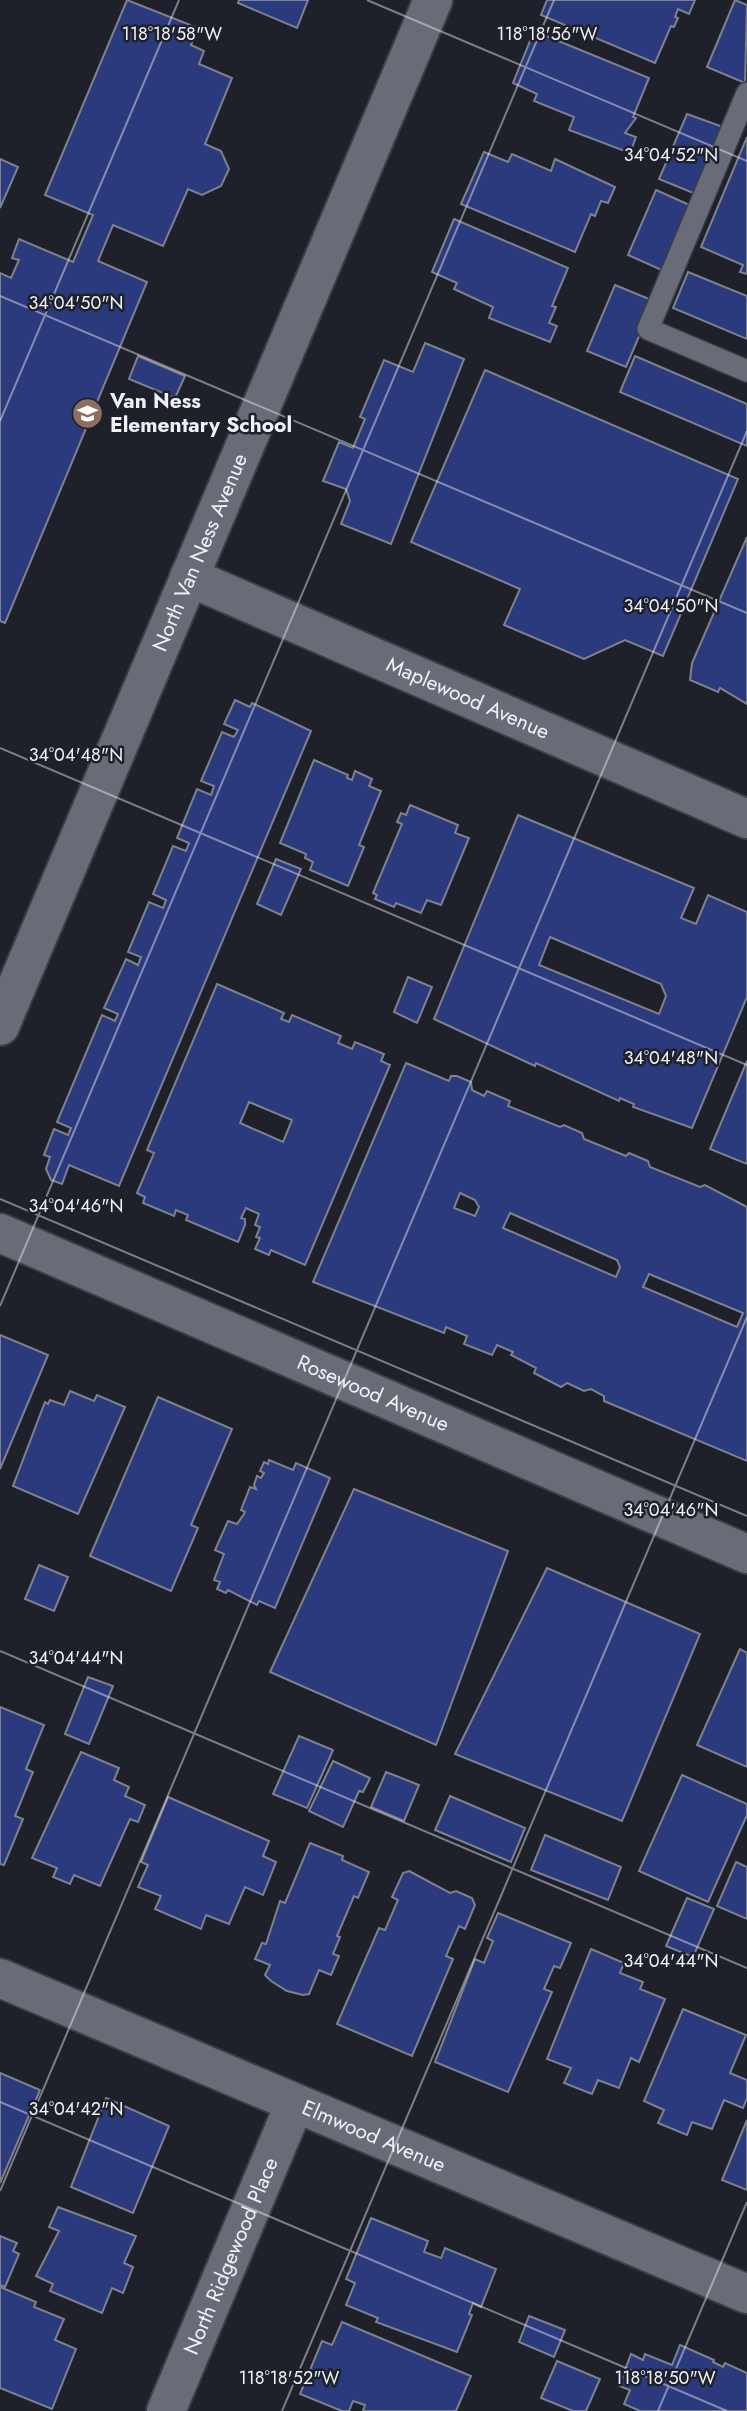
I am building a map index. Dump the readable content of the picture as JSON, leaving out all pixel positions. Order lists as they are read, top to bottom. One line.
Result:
{"streets":{"street":["North Van Ness Avenue","Maplewood Avenue","Rosewood Avenue","Elmwood Avenue","North Ridgewood Place"]},"crossings":[["North Van Ness Avenue","Maplewood Avenue"],["Elmwood Avenue","North Ridgewood Place"]],"places":{"school or university":["Van Ness Elementary School"]},"coordinates":["118°18'58\"W","118°18'56\"W","34°04'52\"N","34°04'50\"N","34°04'48\"N","34°04'46\"N","34°04'44\"N","34°04'42\"N","118°18'52\"W","118°18'50\"W"]}
